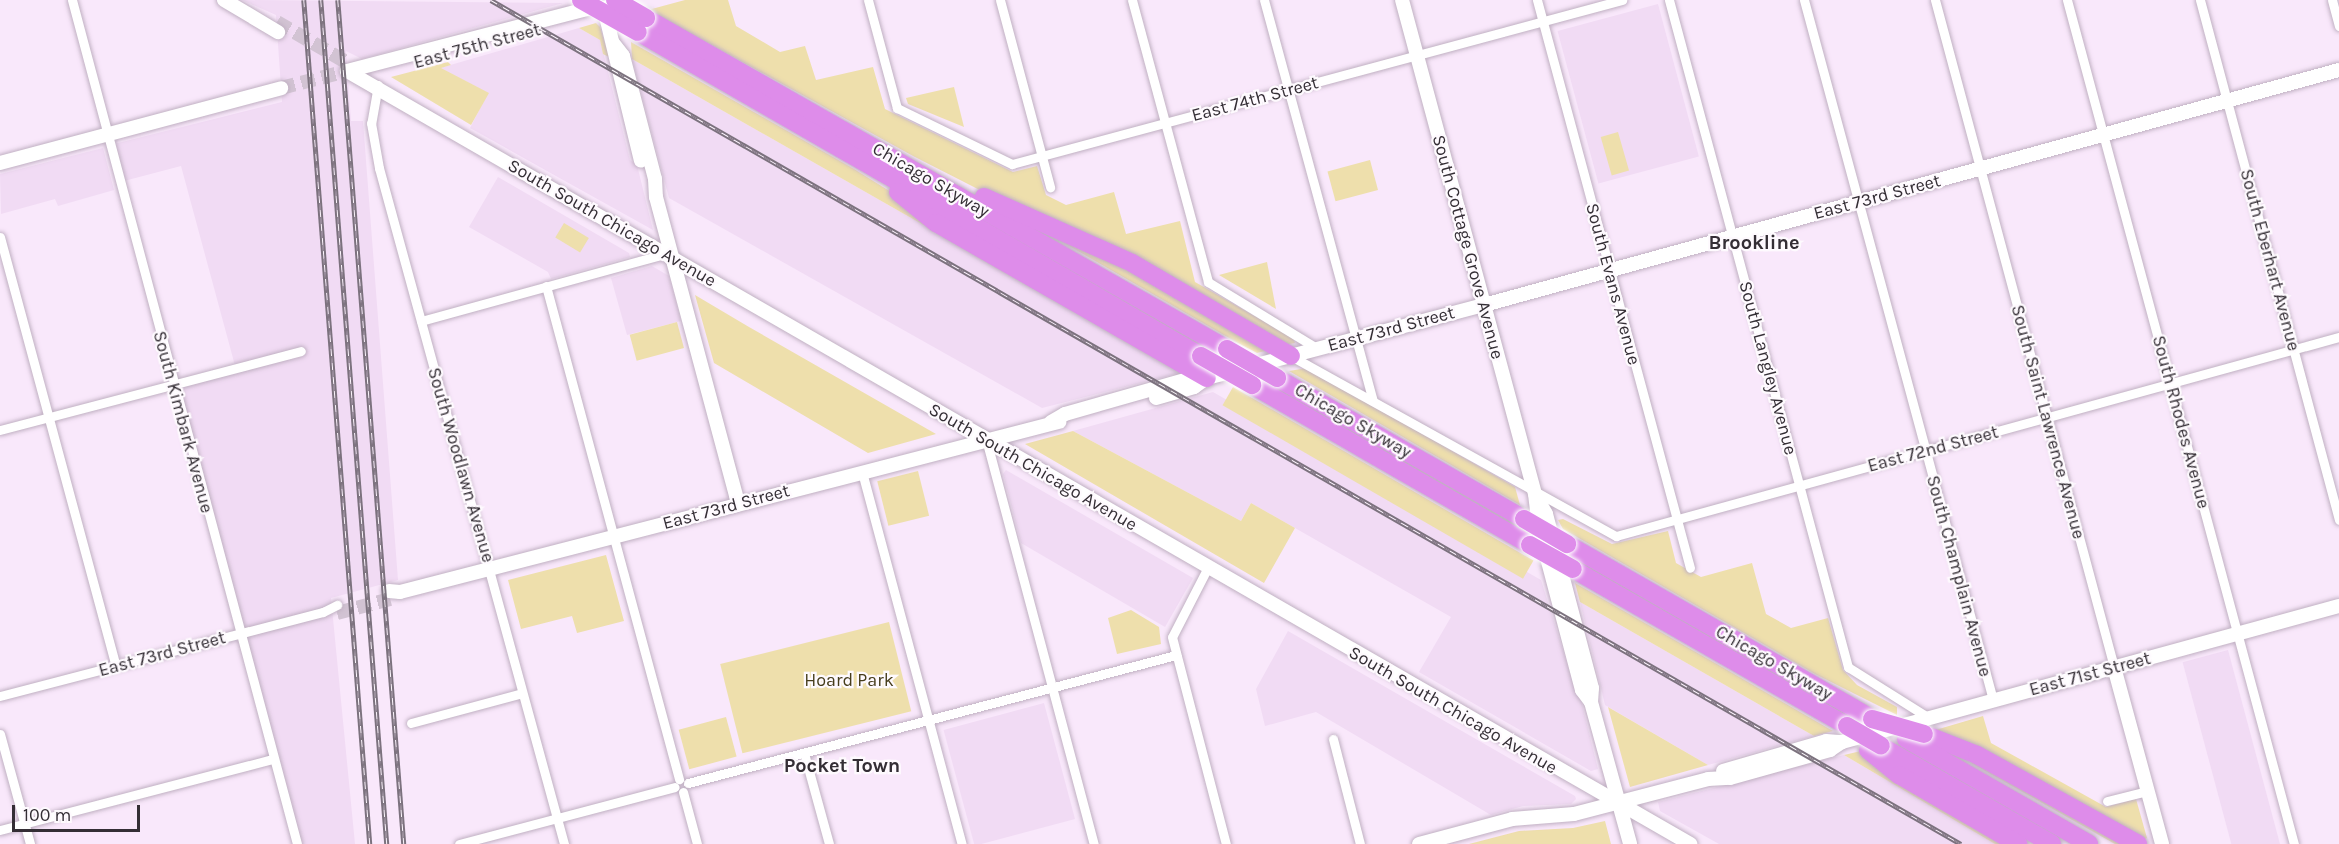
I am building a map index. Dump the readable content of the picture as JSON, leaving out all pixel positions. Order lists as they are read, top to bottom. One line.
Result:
{"streets":{"highway":["Chicago Skyway"],"main road":["East 75th Street","East 73rd Street","South South Chicago Avenue","South Cottage Grove Avenue","South Saint Lawrence Avenue","East 71st Street"],"street":["East 74th Street","South Eberhart Avenue","South Evans Avenue","South Langley Avenue","South Kimbark Avenue","South Rhodes Avenue","East 72nd Street","South Woodlawn Avenue","South Champlain Avenue"]},"crossings":[["East 75th Street","Chicago Skyway"],["East 75th Street","South South Chicago Avenue"],["East 74th Street","South Cottage Grove Avenue"],["East 74th Street","South Evans Avenue"],["Chicago Skyway","South Langley Avenue"],["Chicago Skyway","East 71st Street"],["East 73rd Street","South South Chicago Avenue"],["East 73rd Street","South Cottage Grove Avenue"],["East 73rd Street","South Eberhart Avenue"],["East 73rd Street","South Evans Avenue"],["East 73rd Street","South Langley Avenue"],["East 73rd Street","South Kimbark Avenue"],["East 73rd Street","South Saint Lawrence Avenue"],["East 73rd Street","South Rhodes Avenue"],["East 73rd Street","East 72nd Street"],["East 73rd Street","South Woodlawn Avenue"],["East 73rd Street","South Champlain Avenue"],["South South Chicago Avenue","South Cottage Grove Avenue"],["South South Chicago Avenue","South Woodlawn Avenue"],["South South Chicago Avenue","East 71st Street"],["South Cottage Grove Avenue","East 72nd Street"],["South Cottage Grove Avenue","East 71st Street"],["South Eberhart Avenue","East 72nd Street"],["South Evans Avenue","East 72nd Street"],["South Langley Avenue","East 72nd Street"],["South Langley Avenue","East 71st Street"],["South Saint Lawrence Avenue","East 72nd Street"],["South Saint Lawrence Avenue","East 71st Street"],["South Rhodes Avenue","East 72nd Street"],["South Rhodes Avenue","East 71st Street"],["East 72nd Street","South Champlain Avenue"],["South Champlain Avenue","East 71st Street"]],"districts":["Brookline","Pocket Town"],"parks":["Hoard Park"],"scale_bar":"100 m"}
